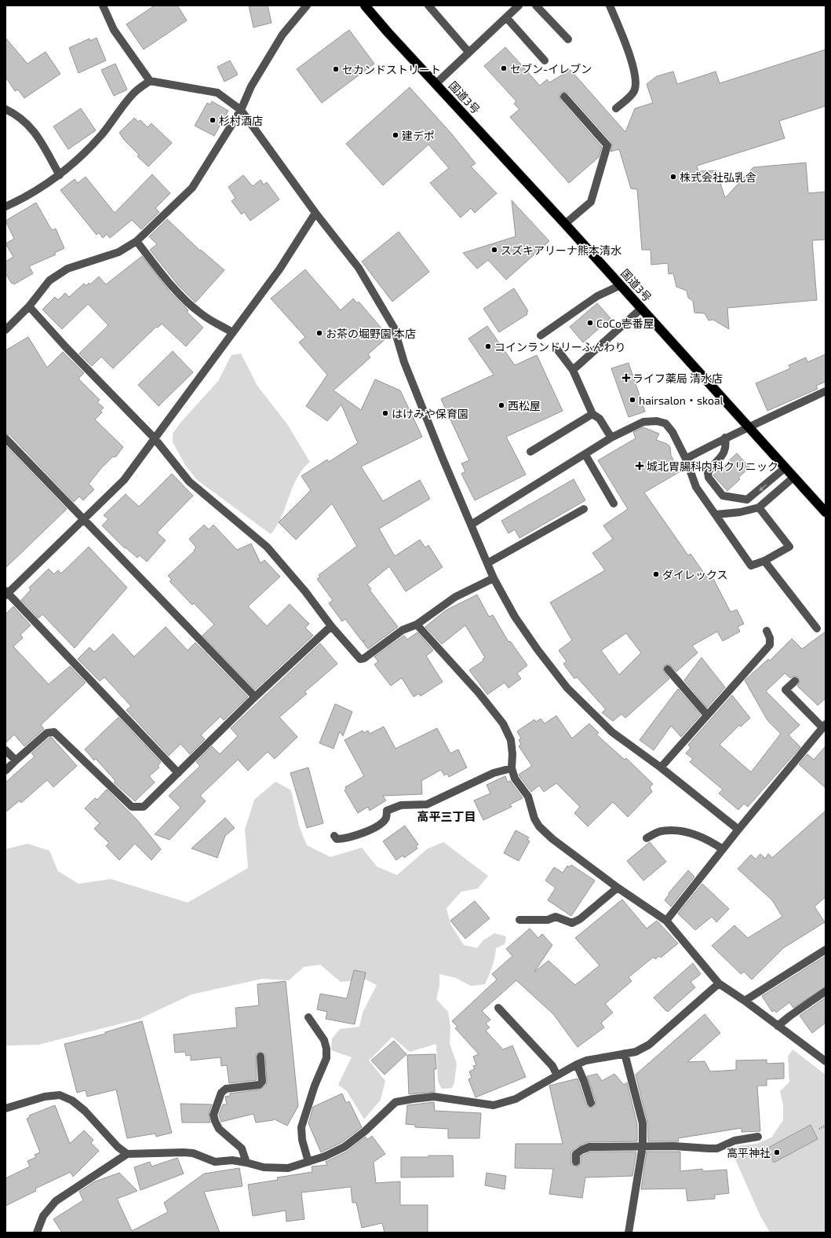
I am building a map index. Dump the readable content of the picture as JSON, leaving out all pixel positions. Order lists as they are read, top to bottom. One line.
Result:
{"streets":{"highway":["国道3号"]},"districts":["高平三丁目"],"places":{"other":["セブン-イレブン","セカンドストリート","杉村酒店","建デポ","株式会社弘乳舎","スズキアリーナ熊本清水","CoCo壱番屋","お茶の堀野園 本店","コインランドリーふんわり","hairsalon・skoal","西松屋","はけみや保育園","ダイレックス","高平神社"],"health":["ライフ薬局 清水店","城北胃腸科内科クリニック"]}}
